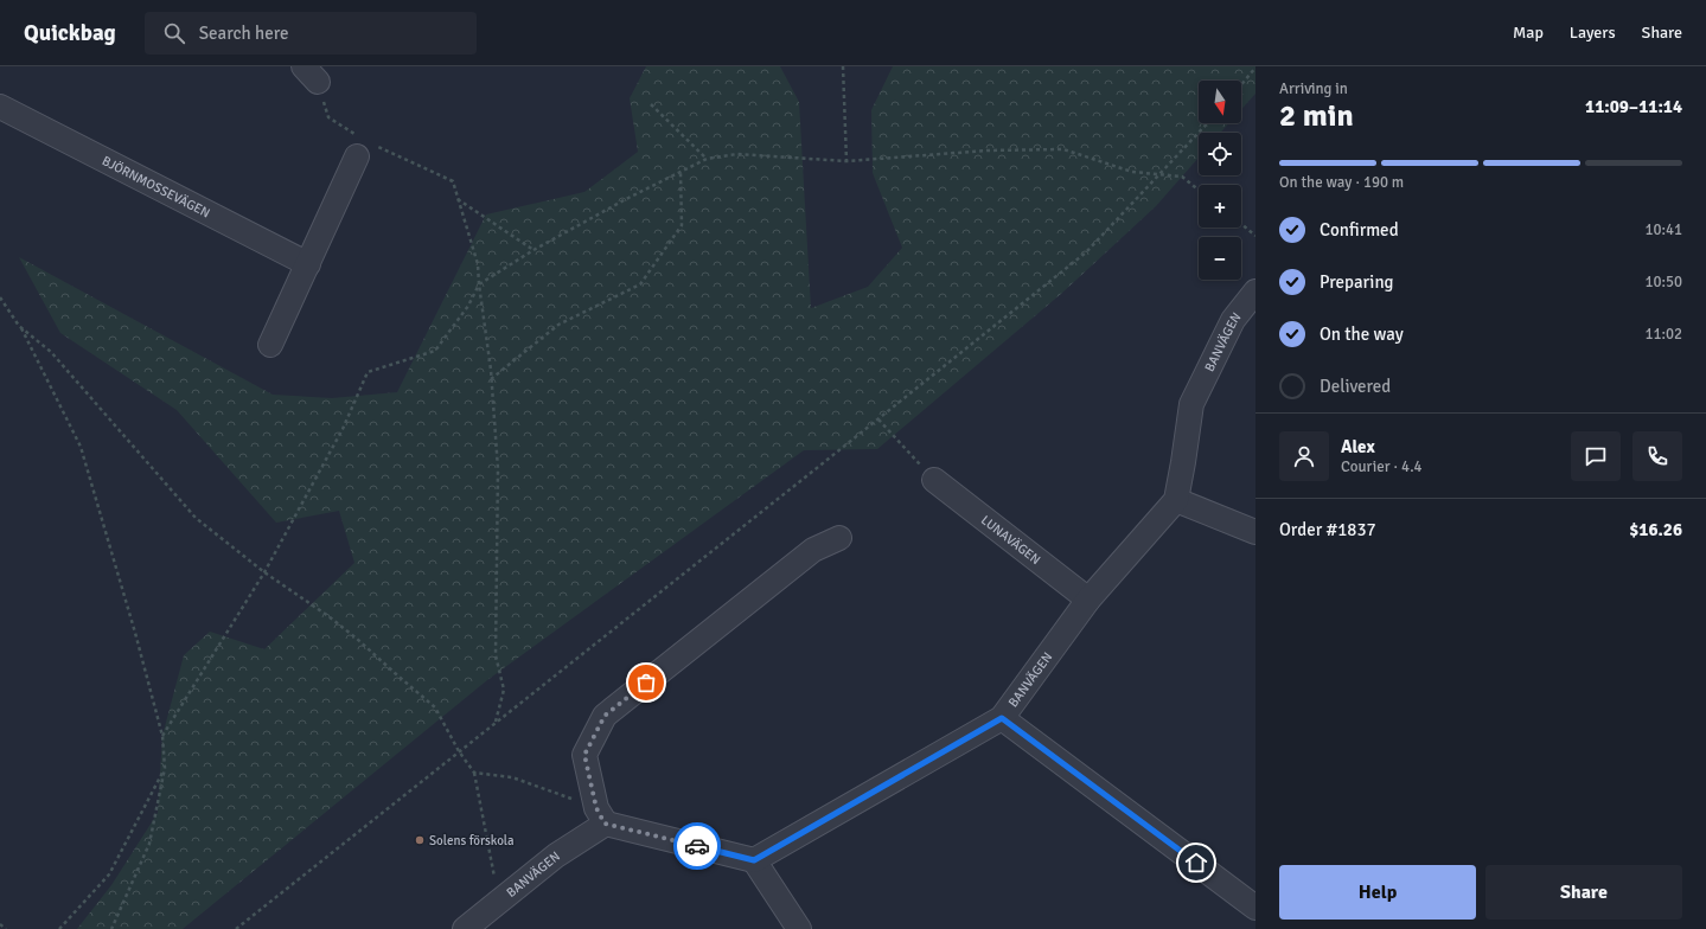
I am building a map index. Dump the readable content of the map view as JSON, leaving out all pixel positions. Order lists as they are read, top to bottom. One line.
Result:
{"streets":{"street":["BJÖRNMOSSEVÄGEN","BANVÄGEN","LUNAVÄGEN"]},"crossings":[["BANVÄGEN","LUNAVÄGEN"]],"places":["Solens förskola"],"north":"bottom","page":{"header":"Quickbag","search":"Search here","nav":["Map","Layers","Share"],"heading":["2 min","Arriving in","11:09–11:14"],"panel":["Alex","Courier · 4.4","Order #1837","$16.26"],"map_buttons":["+","−"],"bar":"On the way · 190 m","list":[["Confirmed","10:41"],["Preparing","10:50"],["On the way","11:02"],"Delivered"],"buttons":["Help","Share"]}}
